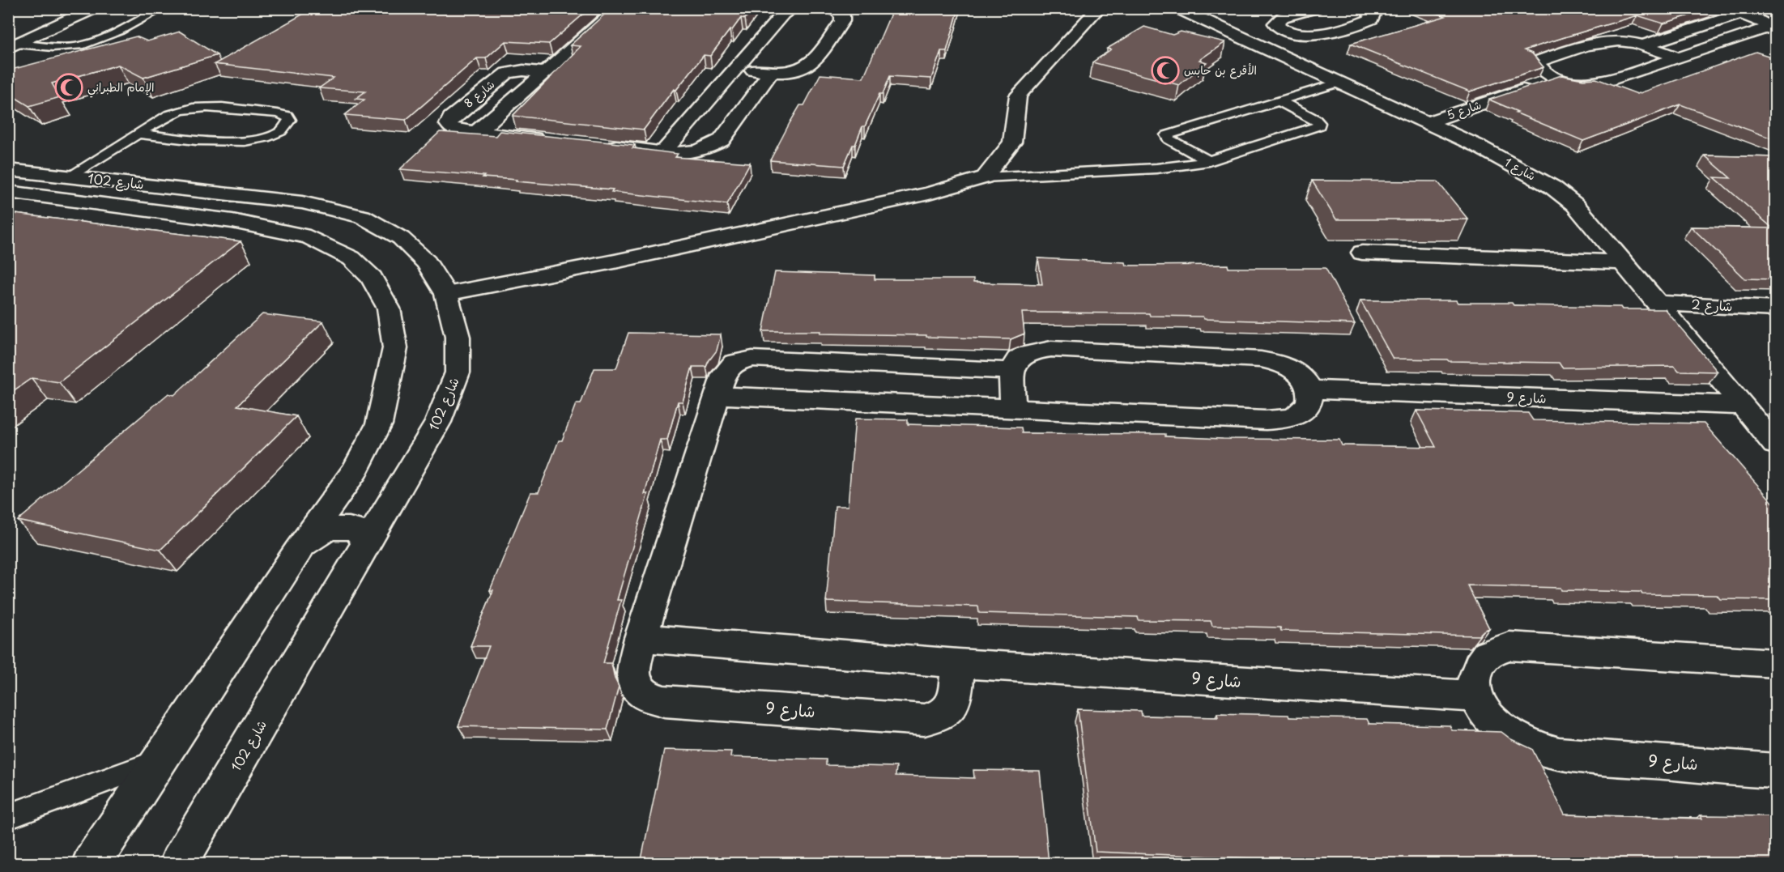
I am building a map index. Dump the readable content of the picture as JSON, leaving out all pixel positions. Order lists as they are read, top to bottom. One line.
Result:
{"streets":{"street":["شارع 8","شارع 5","شارع 1","شارع 102","شارع 2","شارع 9"]},"crossings":[["شارع 5","شارع 1"],["شارع 1","شارع 2"],["شارع 1","شارع 9"]],"places":{"mosque":["الأقرع بن حابس","الإمام الطبراني"]}}
